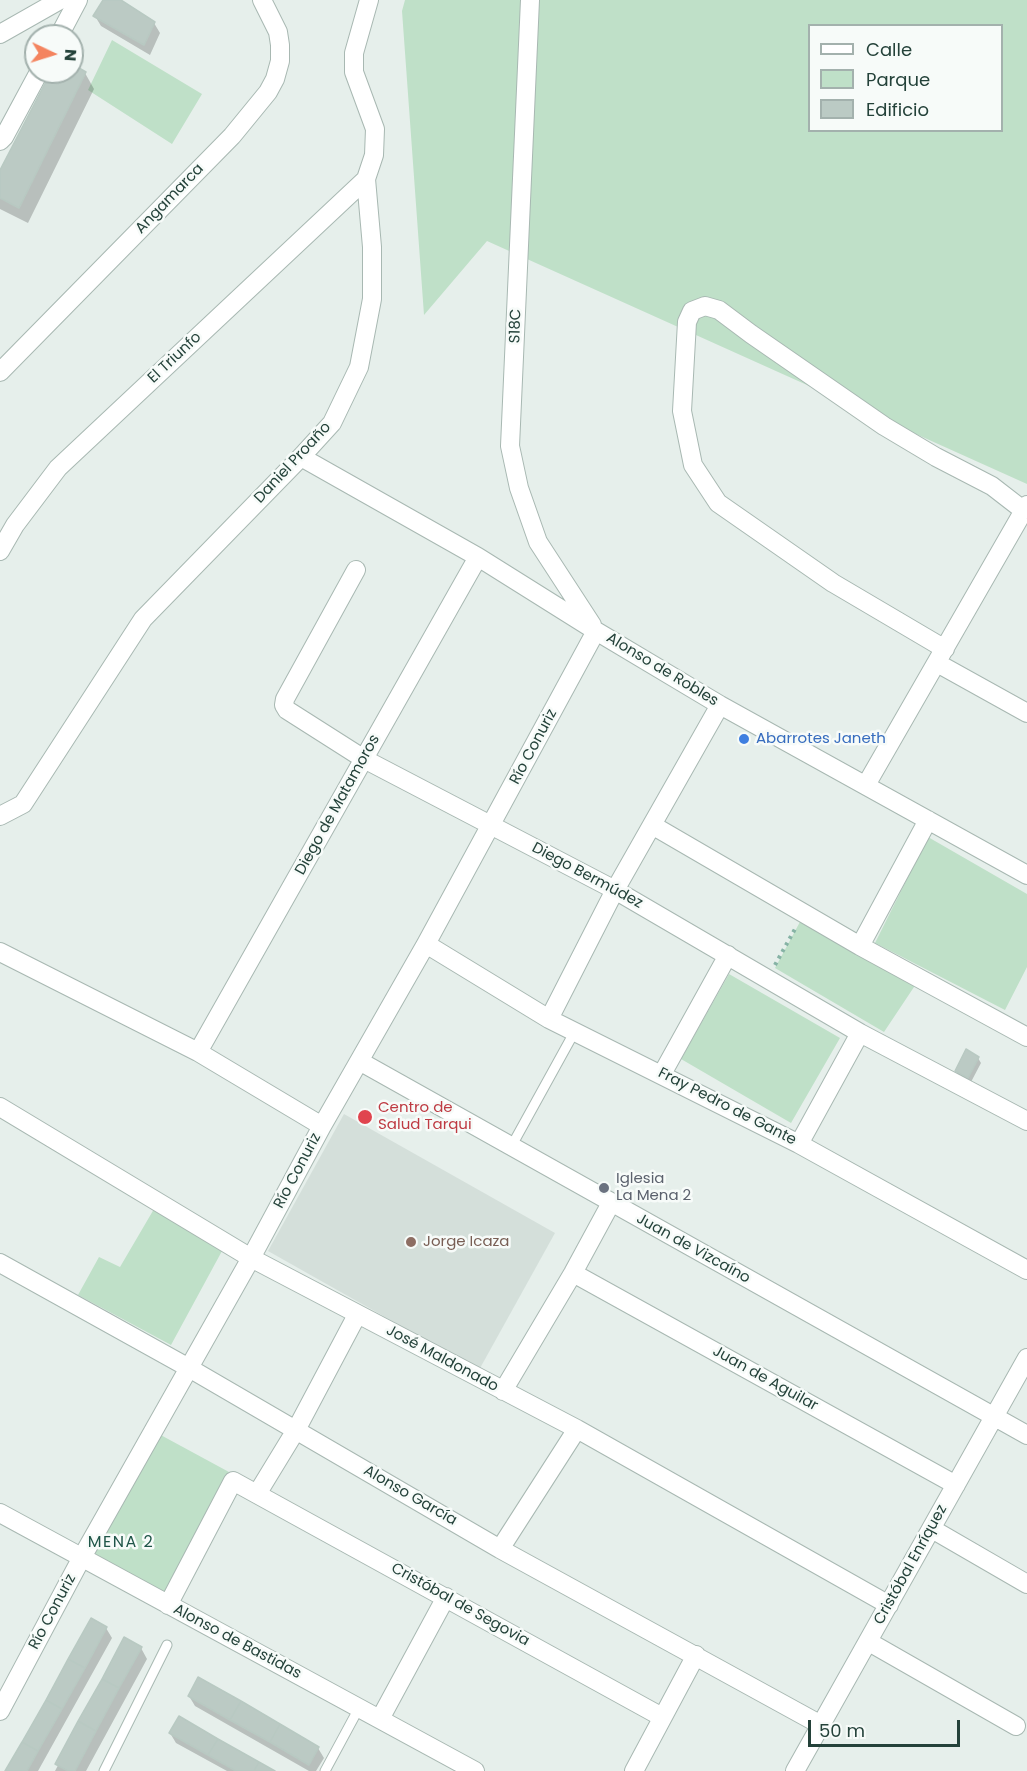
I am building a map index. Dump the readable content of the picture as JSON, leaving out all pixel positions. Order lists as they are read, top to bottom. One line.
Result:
{"streets":{"street":["Angamarca","S18C","El Triunfo","Daniel Proaño","Alonso de Robles","Río Conuriz","Diego de Matamoros","Diego Bermúdez","Fray Pedro de Gante","Juan de Vizcaíno","José Maldonado","Juan de Aguilar","Alonso García","Cristóbal Enríquez","Cristóbal de Segovia","Alonso de Bastidas"]},"crossings":[["S18C","Alonso de Robles"],["S18C","Río Conuriz"],["El Triunfo","Daniel Proaño"],["Daniel Proaño","Alonso de Robles"],["Alonso de Robles","Río Conuriz"],["Alonso de Robles","Diego de Matamoros"],["Río Conuriz","Diego Bermúdez"],["Río Conuriz","Fray Pedro de Gante"],["Río Conuriz","Juan de Vizcaíno"],["Río Conuriz","José Maldonado"],["Río Conuriz","Alonso García"],["Río Conuriz","Alonso de Bastidas"],["Diego de Matamoros","Diego Bermúdez"],["Juan de Vizcaíno","Cristóbal Enríquez"],["José Maldonado","Cristóbal Enríquez"],["Juan de Aguilar","Cristóbal Enríquez"],["Alonso García","Cristóbal Enríquez"],["Cristóbal de Segovia","Alonso de Bastidas"]],"districts":["MENA 2"],"places":["Abarrotes Janeth","Centro de Salud Tarqui","Iglesia La Mena 2","Jorge Icaza"],"legend":["Calle","Parque","Edificio"],"scale_bar":"50 m","north":"right"}
